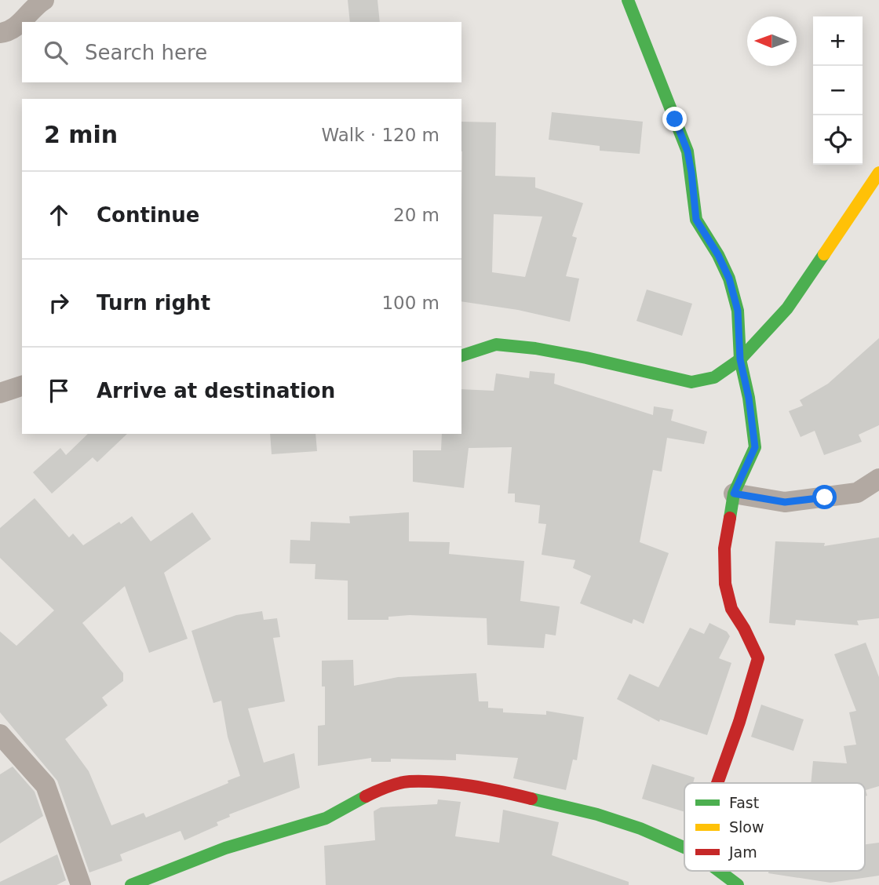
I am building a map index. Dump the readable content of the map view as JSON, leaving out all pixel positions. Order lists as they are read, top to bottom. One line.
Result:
{"legend":["Fast","Slow","Jam"],"north":"left","page":{"map_buttons":["+","−"],"search":"Search here","heading":["2 min","Walk · 120 m"],"list":[["Continue","20 m"],["Turn right","100 m"],"Arrive at destination"]}}
